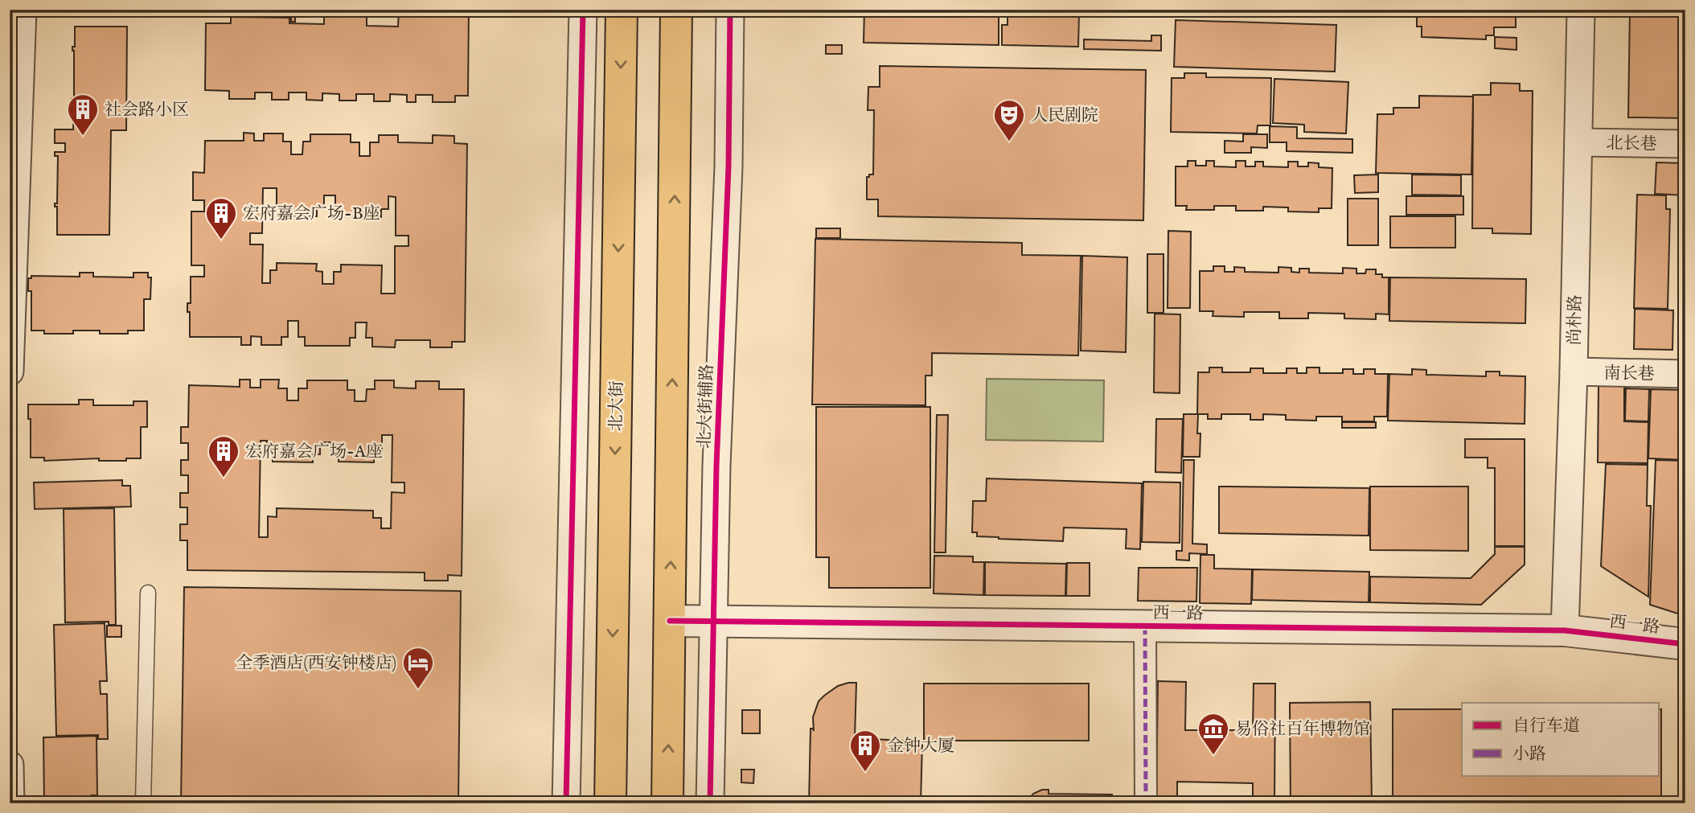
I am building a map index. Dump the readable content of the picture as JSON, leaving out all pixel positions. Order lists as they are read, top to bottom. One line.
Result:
{"streets":{"main road":["北大街"],"street":["北长巷","尚朴路","南长巷","北大街辅路","西一路"]},"crossings":[["北长巷","尚朴路"],["尚朴路","南长巷"],["尚朴路","西一路"],["北大街辅路","西一路"]],"places":{"building":["社会路小区","宏府嘉会广场-B座","宏府嘉会广场-A座","金钟大厦"],"theatre":["人民剧院"],"hotel":["全季酒店(西安钟楼店)"],"museum":["易俗社百年博物馆"]},"legend":["自行车道","小路"]}
